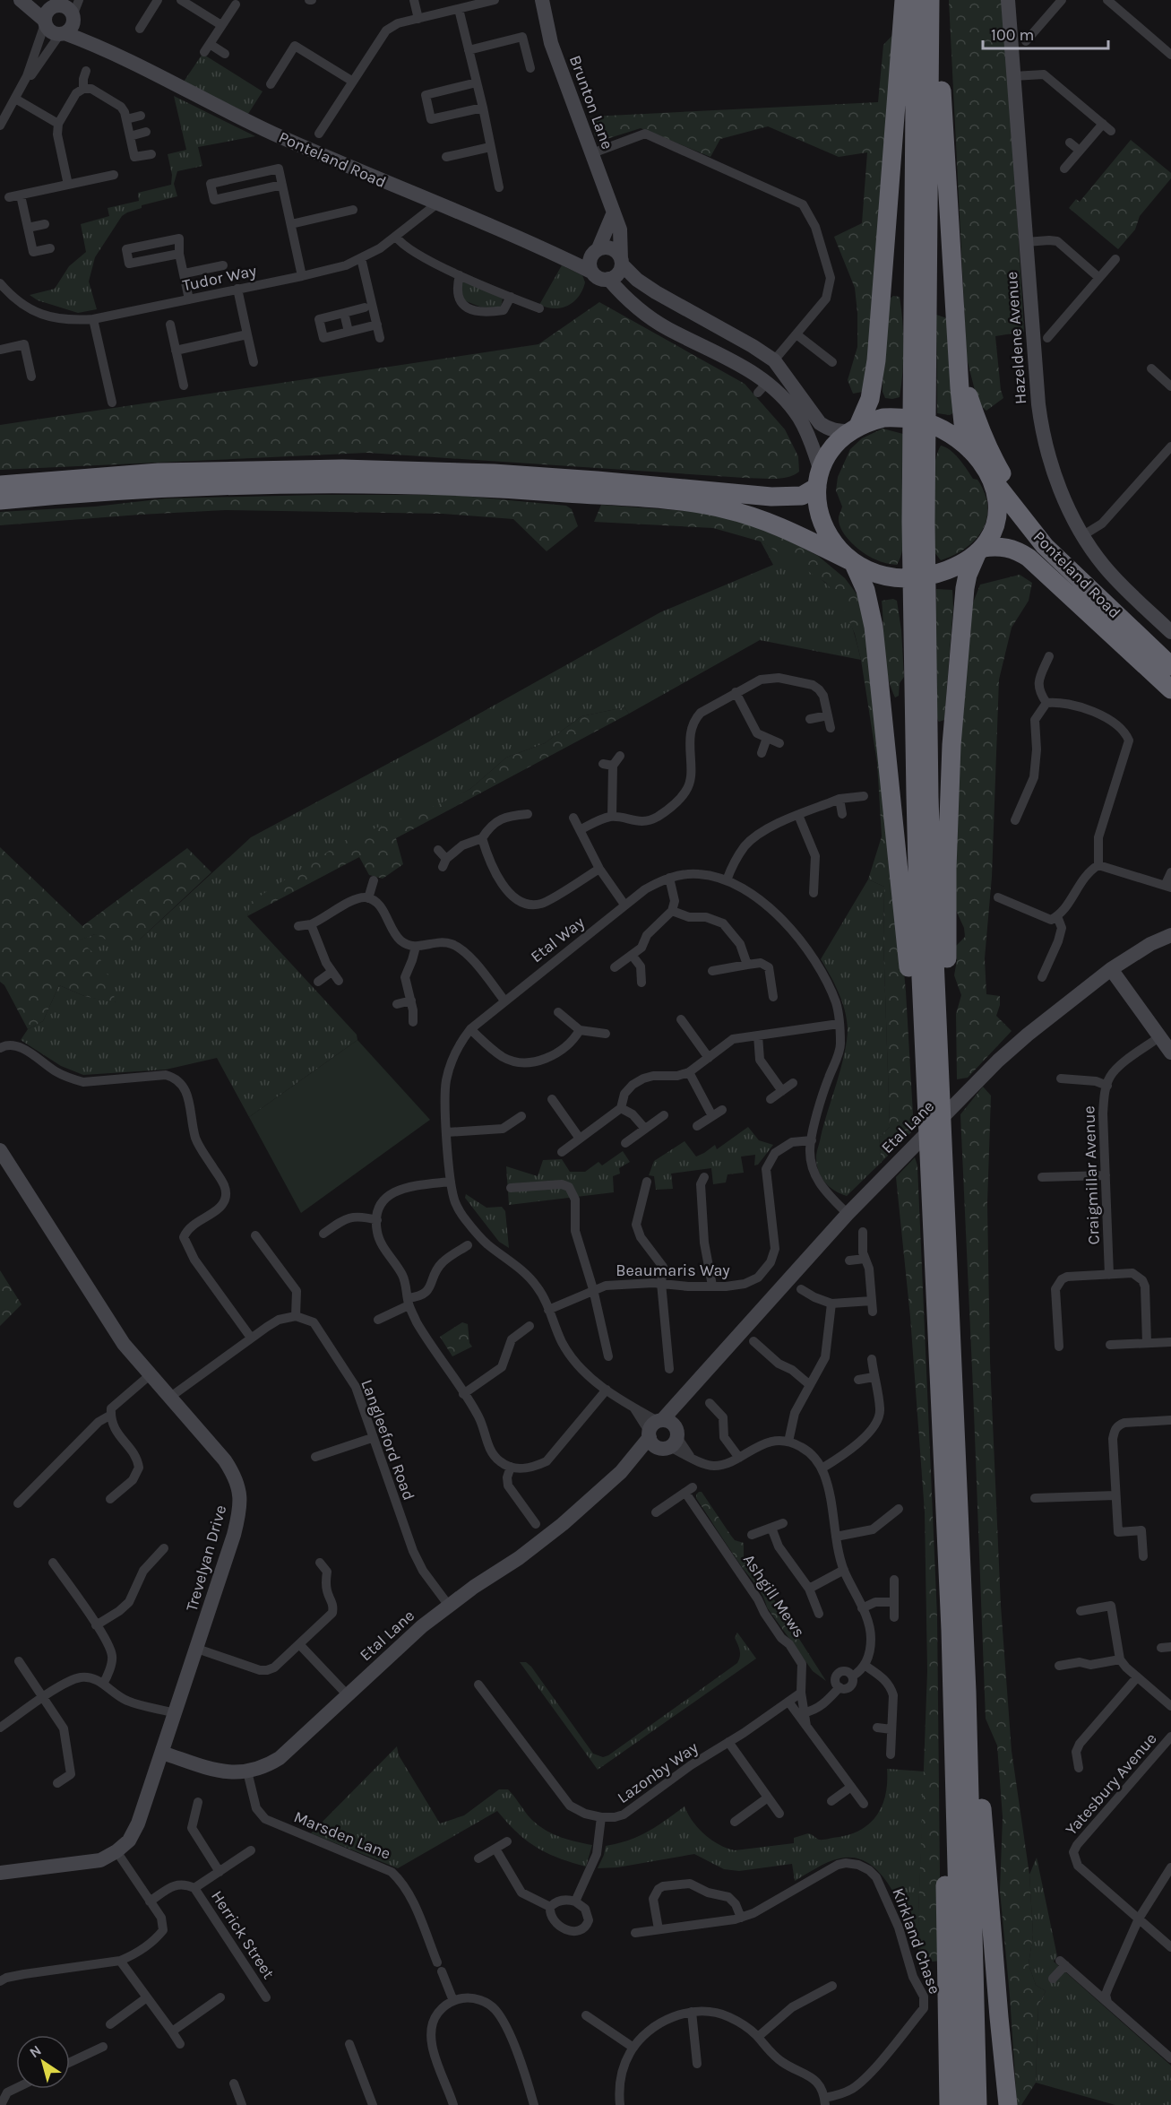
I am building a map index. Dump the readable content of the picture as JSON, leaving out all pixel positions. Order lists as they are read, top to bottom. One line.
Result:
{"streets":{"highway":["Ponteland Road"],"street":["Brunton Lane","Tudor Way","Hazeldene Avenue","Etal Way","Etal Lane","Craigmillar Avenue","Beaumaris Way","Langleeford Road","Trevelyan Drive","Ashgill Mews","Lazonby Way","Yatesbury Avenue","Marsden Lane","Herrick Street","Kirkland Chase"]},"crossings":[["Brunton Lane","Ponteland Road"],["Ponteland Road","Tudor Way"],["Etal Way","Etal Lane"],["Etal Way","Beaumaris Way"],["Etal Lane","Langleeford Road"],["Etal Lane","Trevelyan Drive"],["Etal Lane","Marsden Lane"],["Ashgill Mews","Lazonby Way"]],"scale_bar":"100 m","north":"top left"}
